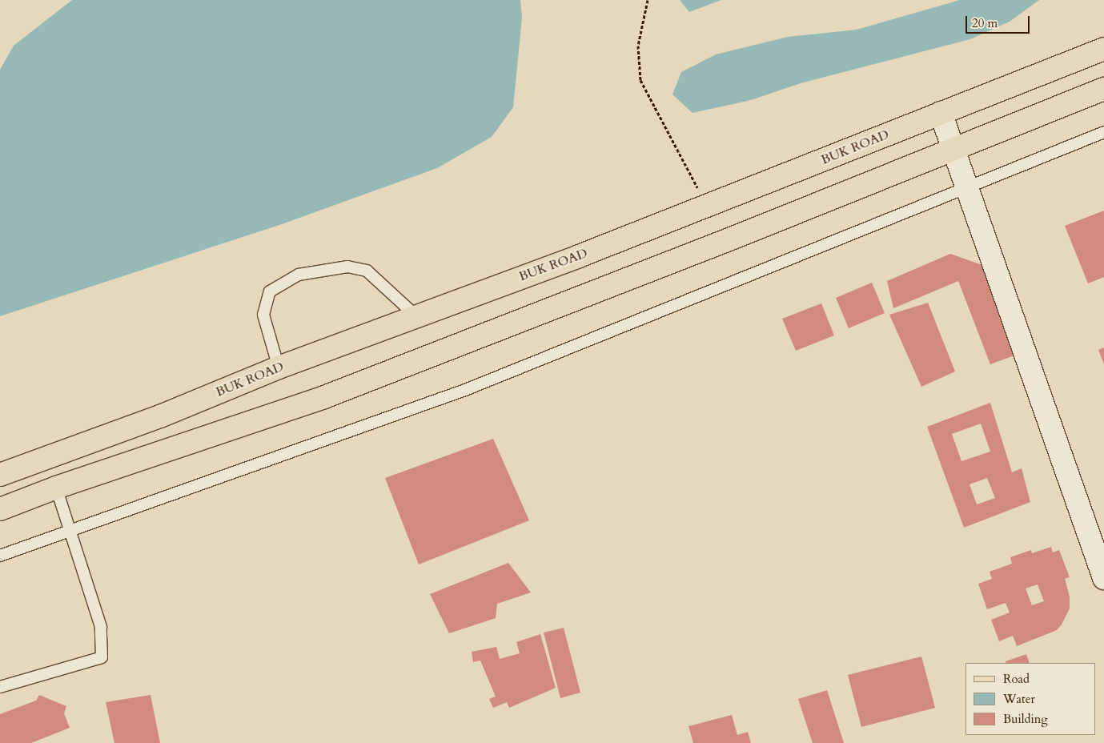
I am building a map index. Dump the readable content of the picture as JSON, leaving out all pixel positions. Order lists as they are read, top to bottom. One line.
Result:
{"streets":{"main road":["BUK ROAD"]},"legend":["Road","Water","Building"],"scale_bar":"20 m"}
